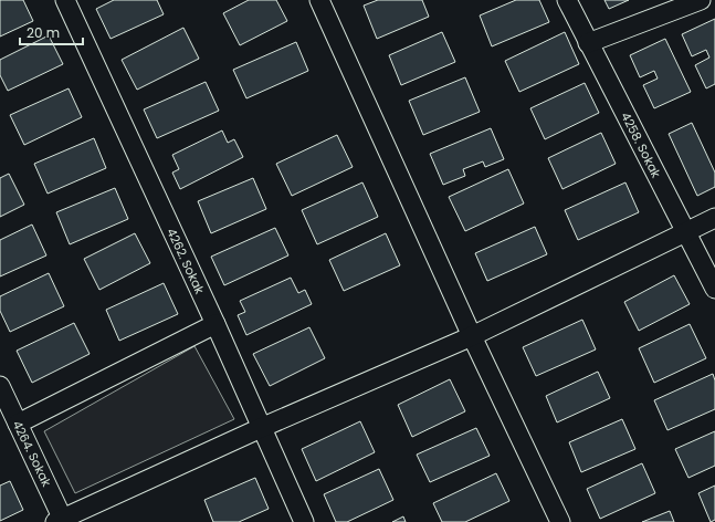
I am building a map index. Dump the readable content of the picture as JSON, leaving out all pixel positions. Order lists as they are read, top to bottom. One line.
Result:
{"streets":{"street":["4258. Sokak","4262. Sokak","4264. Sokak"]},"scale_bar":"20 m"}
